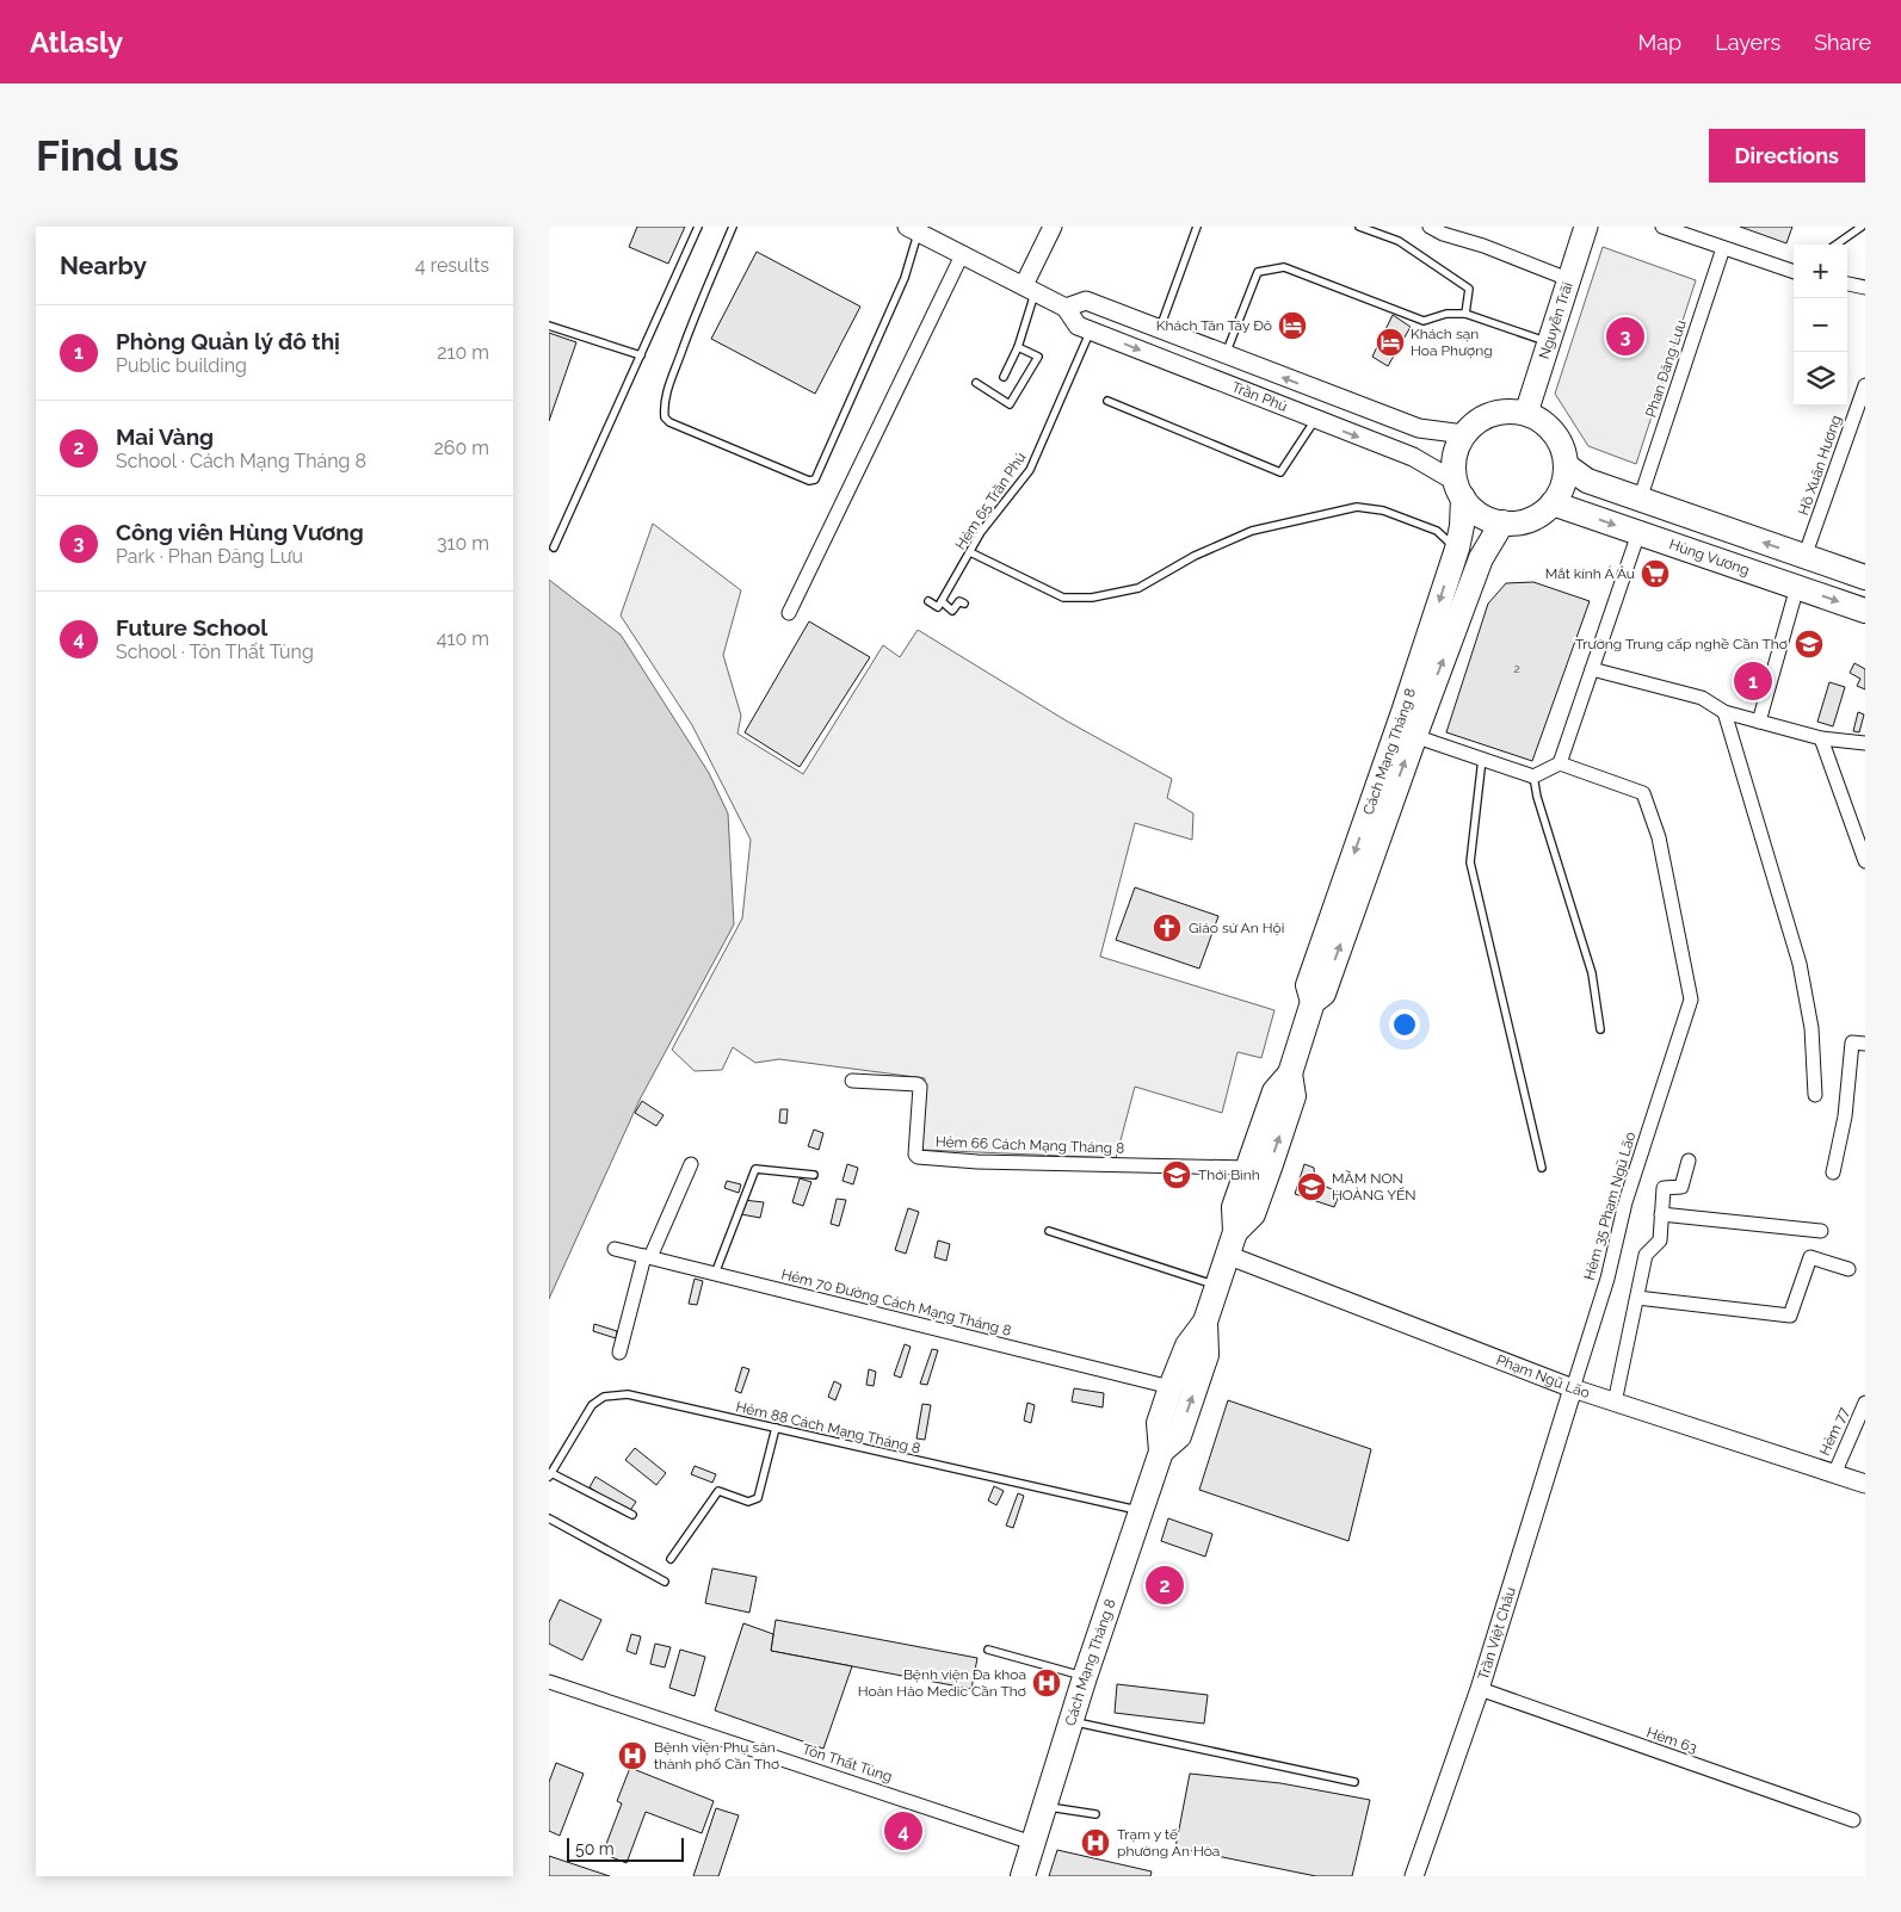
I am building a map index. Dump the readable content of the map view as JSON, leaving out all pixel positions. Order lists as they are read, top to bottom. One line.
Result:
{"streets":{"highway":["Hùng Vương","Cách Mạng Tháng 8"],"main road":["Nguyễn Trãi"],"street":["Phan Đăng Lưu","Trần Phú","Hồ Xuân Hương","Hẻm 66 Cách Mạng Tháng 8","Hẻm 35 Phạm Ngũ Lão","Hẻm 70 Đường Cách Mạng Tháng 8","Phạm Ngũ Lão","Hẻm 77","Trần Việt Châu","Hèm 63","Tôn Thất Tùng"],"lane":["Hẻm 65 Trần Phú","Hẻm 88 Cách Mạng Tháng 8"]},"crossings":[["Nguyễn Trãi","Trần Phú"],["Nguyễn Trãi","Hùng Vương"],["Nguyễn Trãi","Cách Mạng Tháng 8"],["Trần Phú","Hẻm 65 Trần Phú"],["Trần Phú","Hùng Vương"],["Trần Phú","Cách Mạng Tháng 8"],["Hùng Vương","Cách Mạng Tháng 8"],["Cách Mạng Tháng 8","Hẻm 66 Cách Mạng Tháng 8"],["Cách Mạng Tháng 8","Hẻm 70 Đường Cách Mạng Tháng 8"],["Cách Mạng Tháng 8","Phạm Ngũ Lão"],["Cách Mạng Tháng 8","Hẻm 88 Cách Mạng Tháng 8"],["Cách Mạng Tháng 8","Tôn Thất Tùng"],["Hẻm 35 Phạm Ngũ Lão","Phạm Ngũ Lão"],["Hẻm 35 Phạm Ngũ Lão","Trần Việt Châu"],["Phạm Ngũ Lão","Hẻm 77"],["Phạm Ngũ Lão","Trần Việt Châu"],["Trần Việt Châu","Hèm 63"]],"places":{"hotel":["Khách Tân Tây Đô","Khách sạn Hoa Phượng"],"supermarket":["Mắt kính Á Âu"],"school or university":["Trường Trung cấp nghề Cần Thơ","Thới Bình","MẦM NON HOÀNG YẾN"],"church":["Giáo sứ An Hội"],"hospital":["Bệnh viện Đa khoa Hoàn Hảo Medic Cần Thơ","Bệnh viện Phụ sản thành phố Cần Thơ","Trạm y tế phường An Hòa"]},"house_numbers":["2"],"scale_bar":"50 m","page":{"header":"Atlasly","nav":["Map","Layers","Share"],"buttons":"Directions","title":"Find us","heading":["Nearby","4 results"],"map_buttons":["+","−"],"list":[{"mark":"1","name":"Phòng Quản lý đô thị","note":"Public building","value":"210 m"},{"mark":"2","name":"Mai Vàng","note":"School · Cách Mạng Tháng 8","value":"260 m"},{"mark":"3","name":"Công viên Hùng Vương","note":"Park · Phan Đăng Lưu","value":"310 m"},{"mark":"4","name":"Future School","note":"School · Tôn Thất Tùng","value":"410 m"}],"pins":["3","1","2","4"],"scale":"50 m"}}
